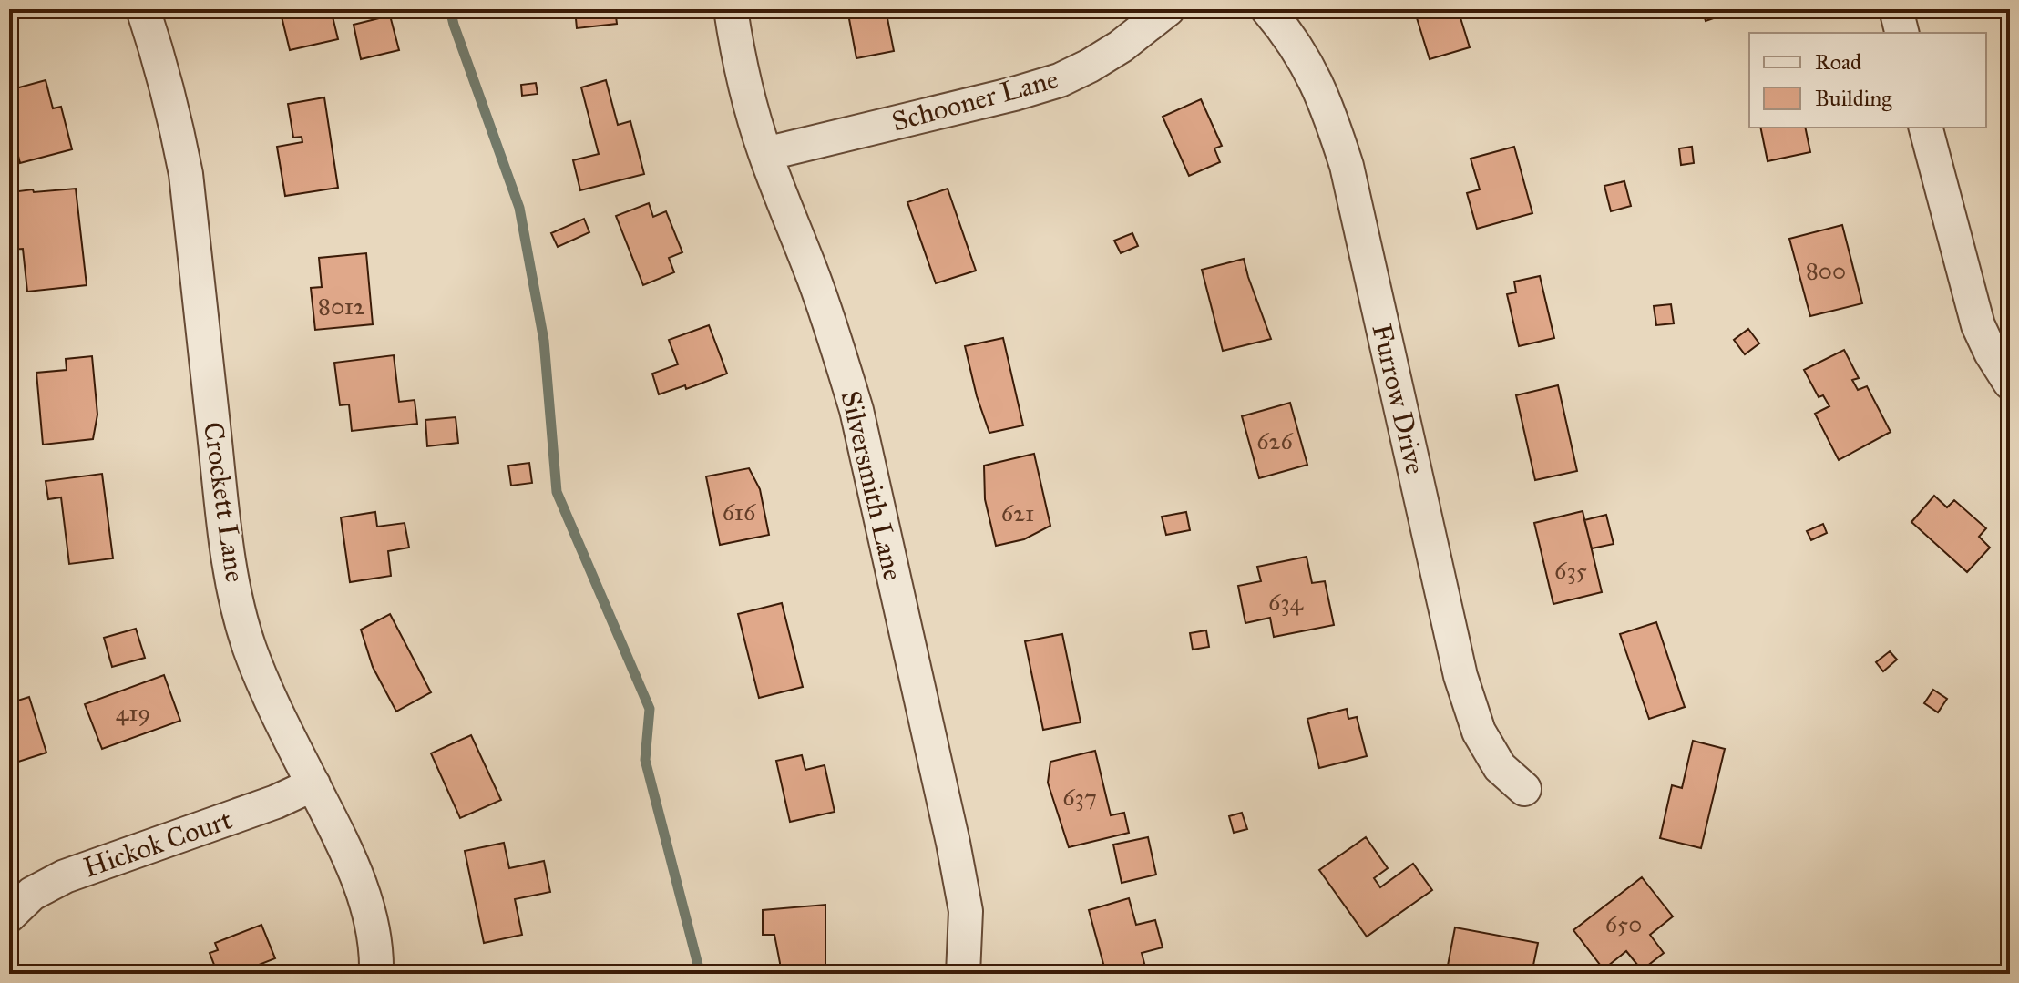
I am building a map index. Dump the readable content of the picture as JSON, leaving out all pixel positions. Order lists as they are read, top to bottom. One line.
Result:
{"streets":{"street":["Schooner Lane","Furrow Drive","Silversmith Lane","Crockett Lane","Hickok Court"]},"crossings":[["Schooner Lane","Silversmith Lane"],["Crockett Lane","Hickok Court"]],"house_numbers":["800","8012","626","616","621","635","634","419","637","650"],"legend":["Road","Building"]}
